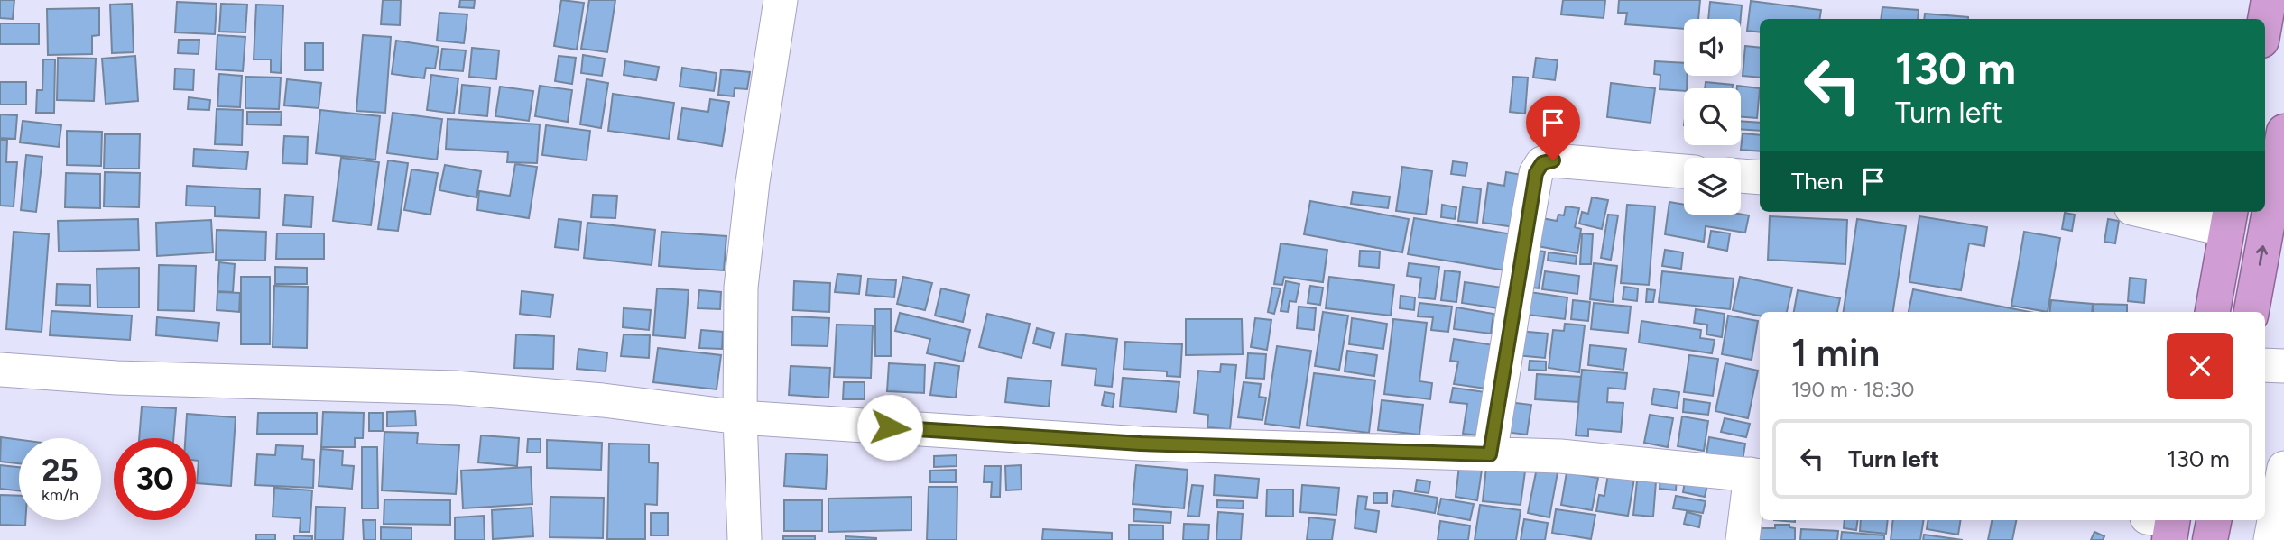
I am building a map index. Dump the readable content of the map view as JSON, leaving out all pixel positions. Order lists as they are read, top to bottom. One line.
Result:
{"page":{"turn":["130 m","Turn left"],"then":"Then","heading":["1 min","190 m · 18:30"],"list":[{"name":"Turn left","value":"130 m"}],"speed":"25 km/h","limit":"30"}}
